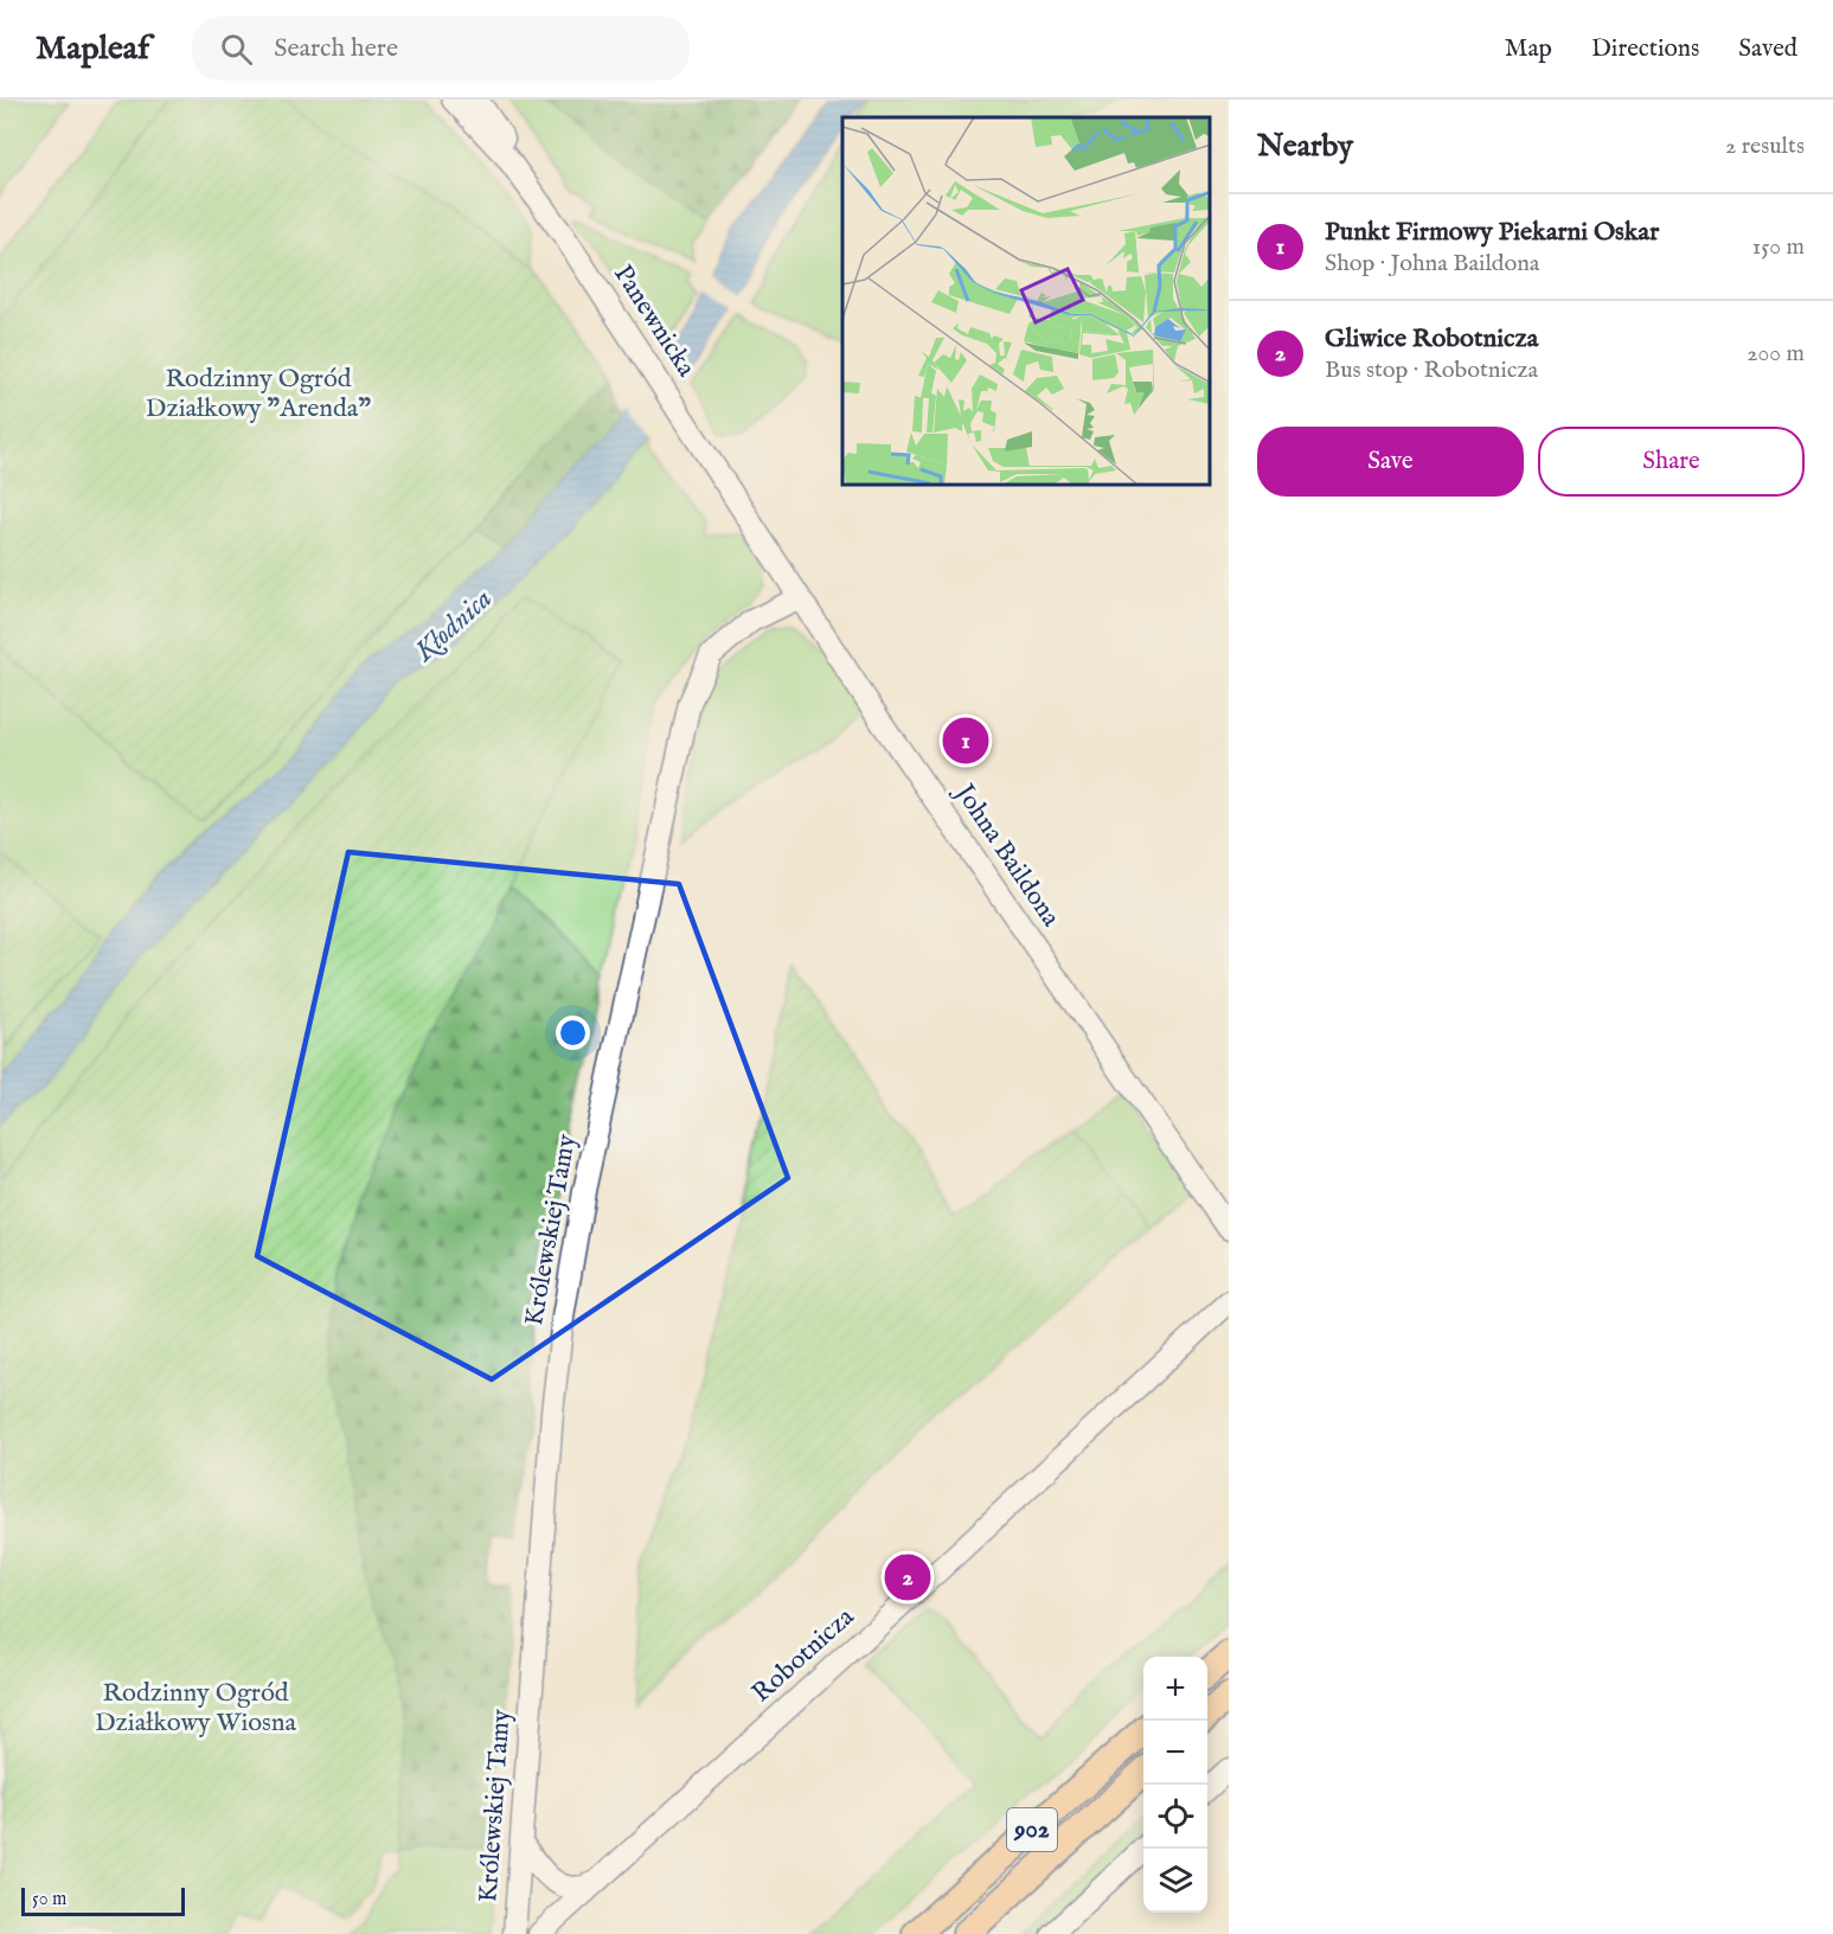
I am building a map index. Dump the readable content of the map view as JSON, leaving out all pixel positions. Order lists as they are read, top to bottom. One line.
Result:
{"streets":{"main road":["902"],"street":["Panewnicka","Johna Baildona","Królewskiej Tamy","Robotnicza"]},"crossings":[["Panewnicka","Johna Baildona"],["Johna Baildona","Królewskiej Tamy"]],"water":["Kłodnica"],"parks":["Rodzinny Ogród Działkowy \"Arenda\"","Rodzinny Ogród Działkowy Wiosna"],"scale_bar":"50 m","page":{"header":"Mapleaf","search":"Search here","nav":["Map","Directions","Saved"],"heading":["Nearby","2 results"],"list":[{"mark":"1","name":"Punkt Firmowy Piekarni Oskar","note":"Shop · Johna Baildona","value":"150 m"},{"mark":"2","name":"Gliwice Robotnicza","note":"Bus stop · Robotnicza","value":"200 m"}],"buttons":["Save","Share"],"pins":["1","2"],"map_buttons":["+","−"],"scale":"50 m"}}
